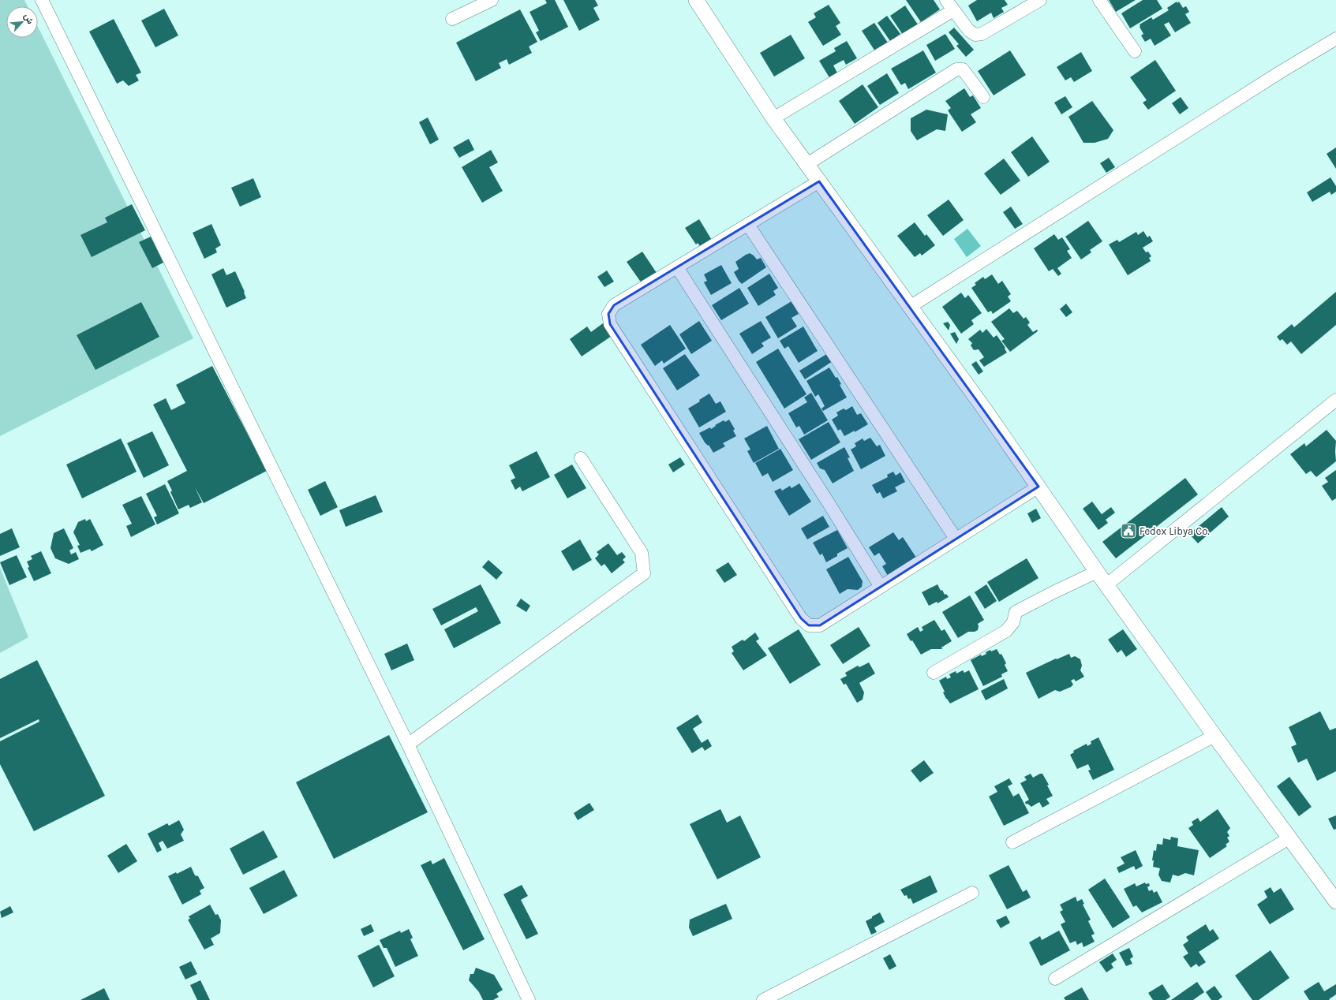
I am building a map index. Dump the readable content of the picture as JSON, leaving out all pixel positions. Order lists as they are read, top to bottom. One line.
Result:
{"places":{"public building":["Fedex Libya Co."]},"north":"top right"}
